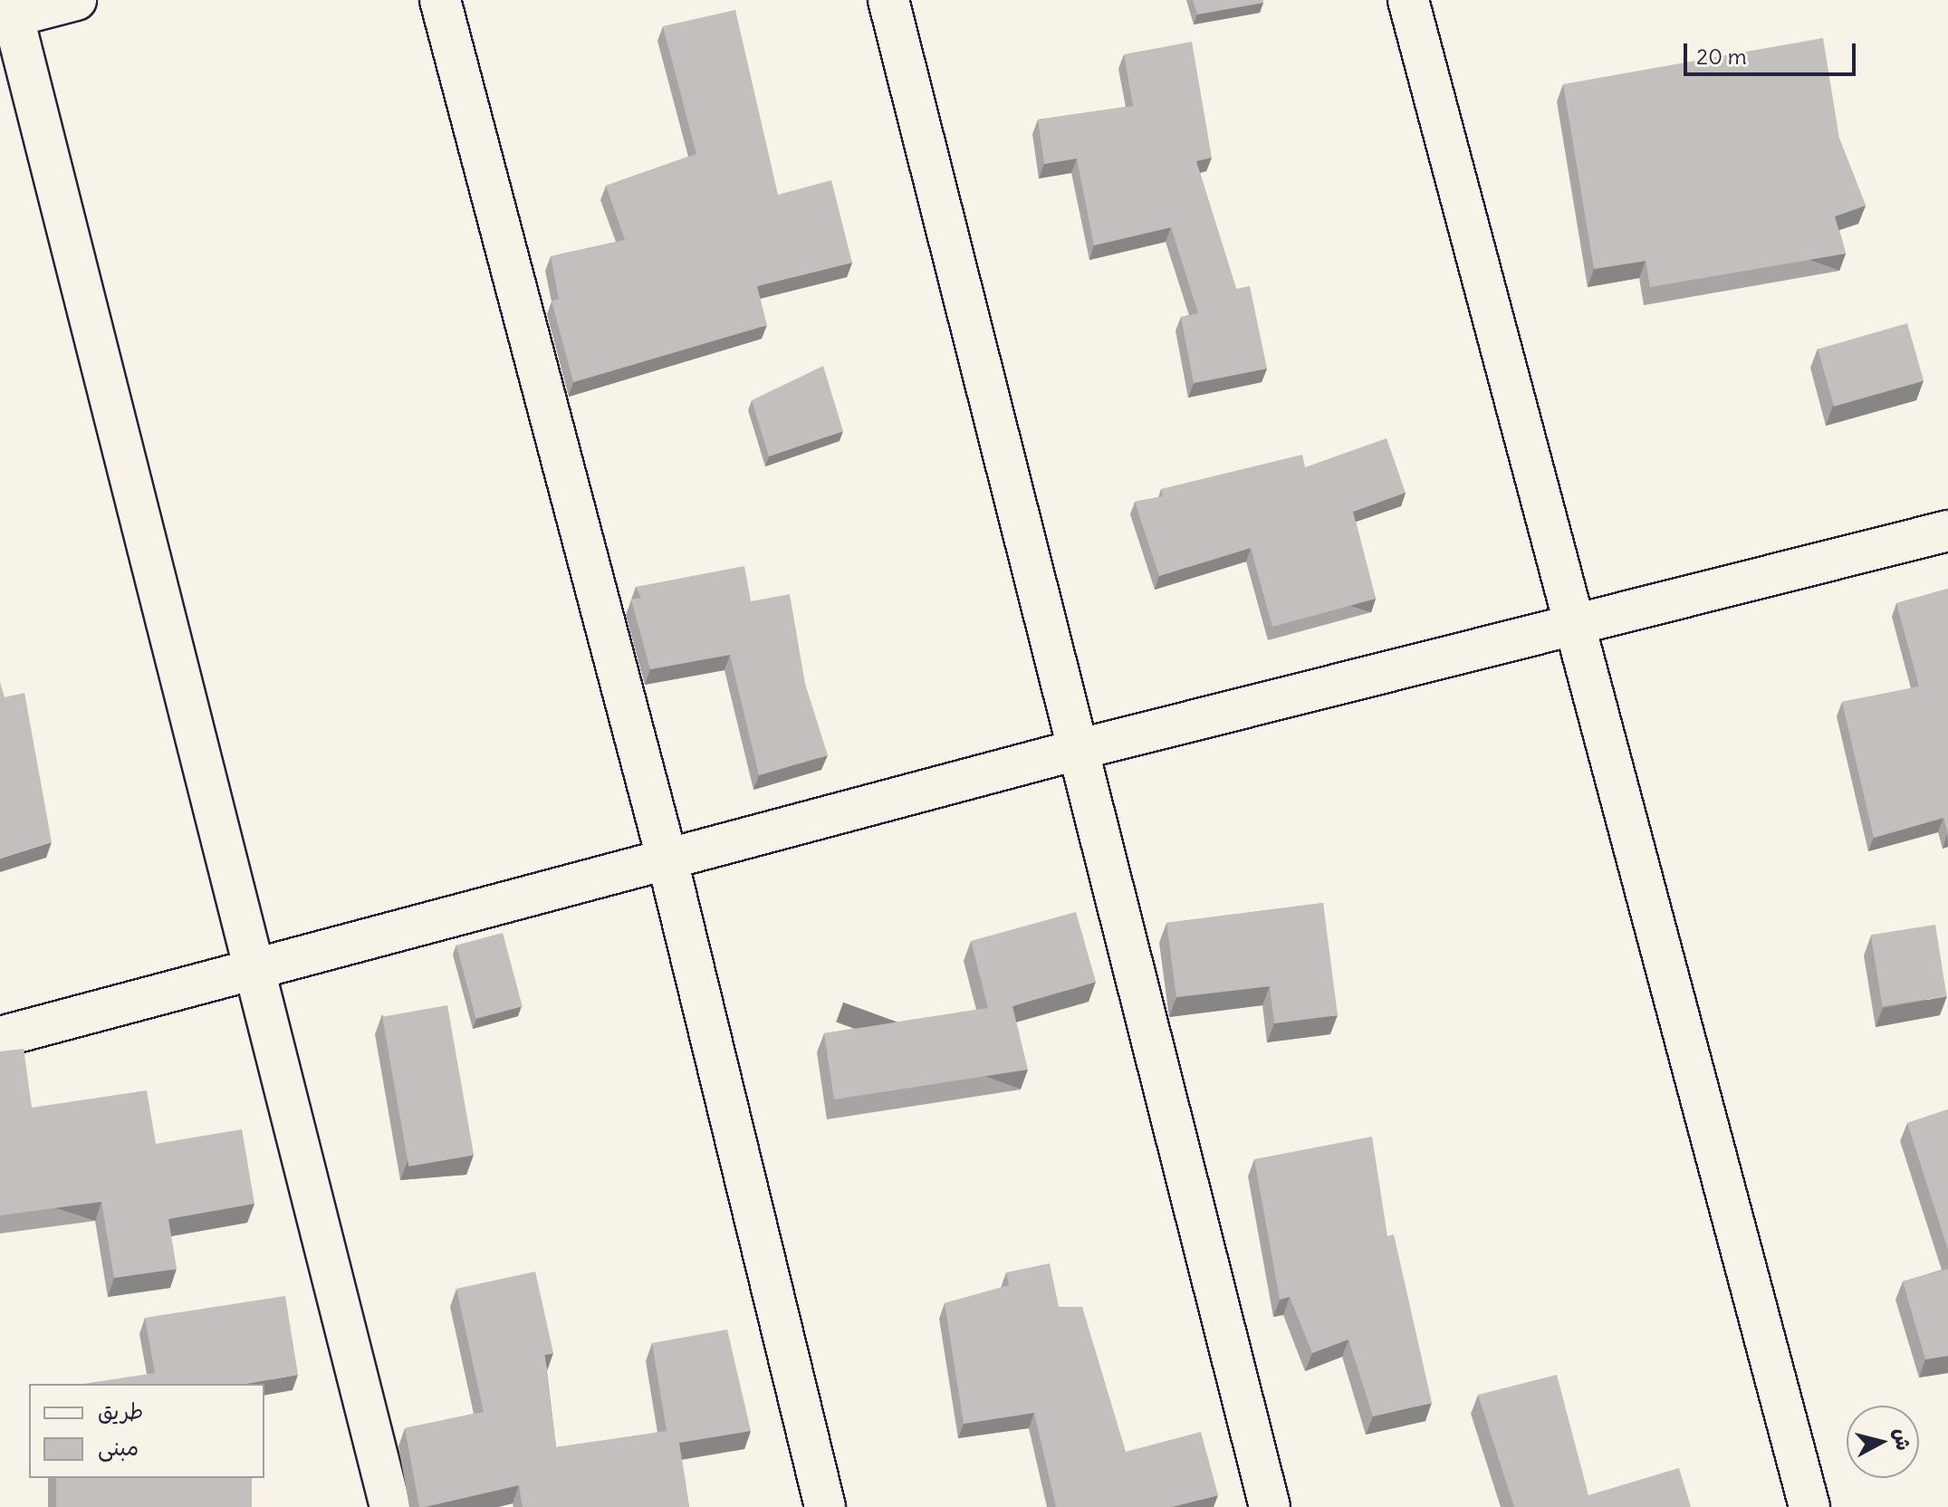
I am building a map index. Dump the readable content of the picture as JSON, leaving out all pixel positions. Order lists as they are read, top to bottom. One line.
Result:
{"legend":["طريق","مبنى"],"scale_bar":"20 m","north":"right"}
